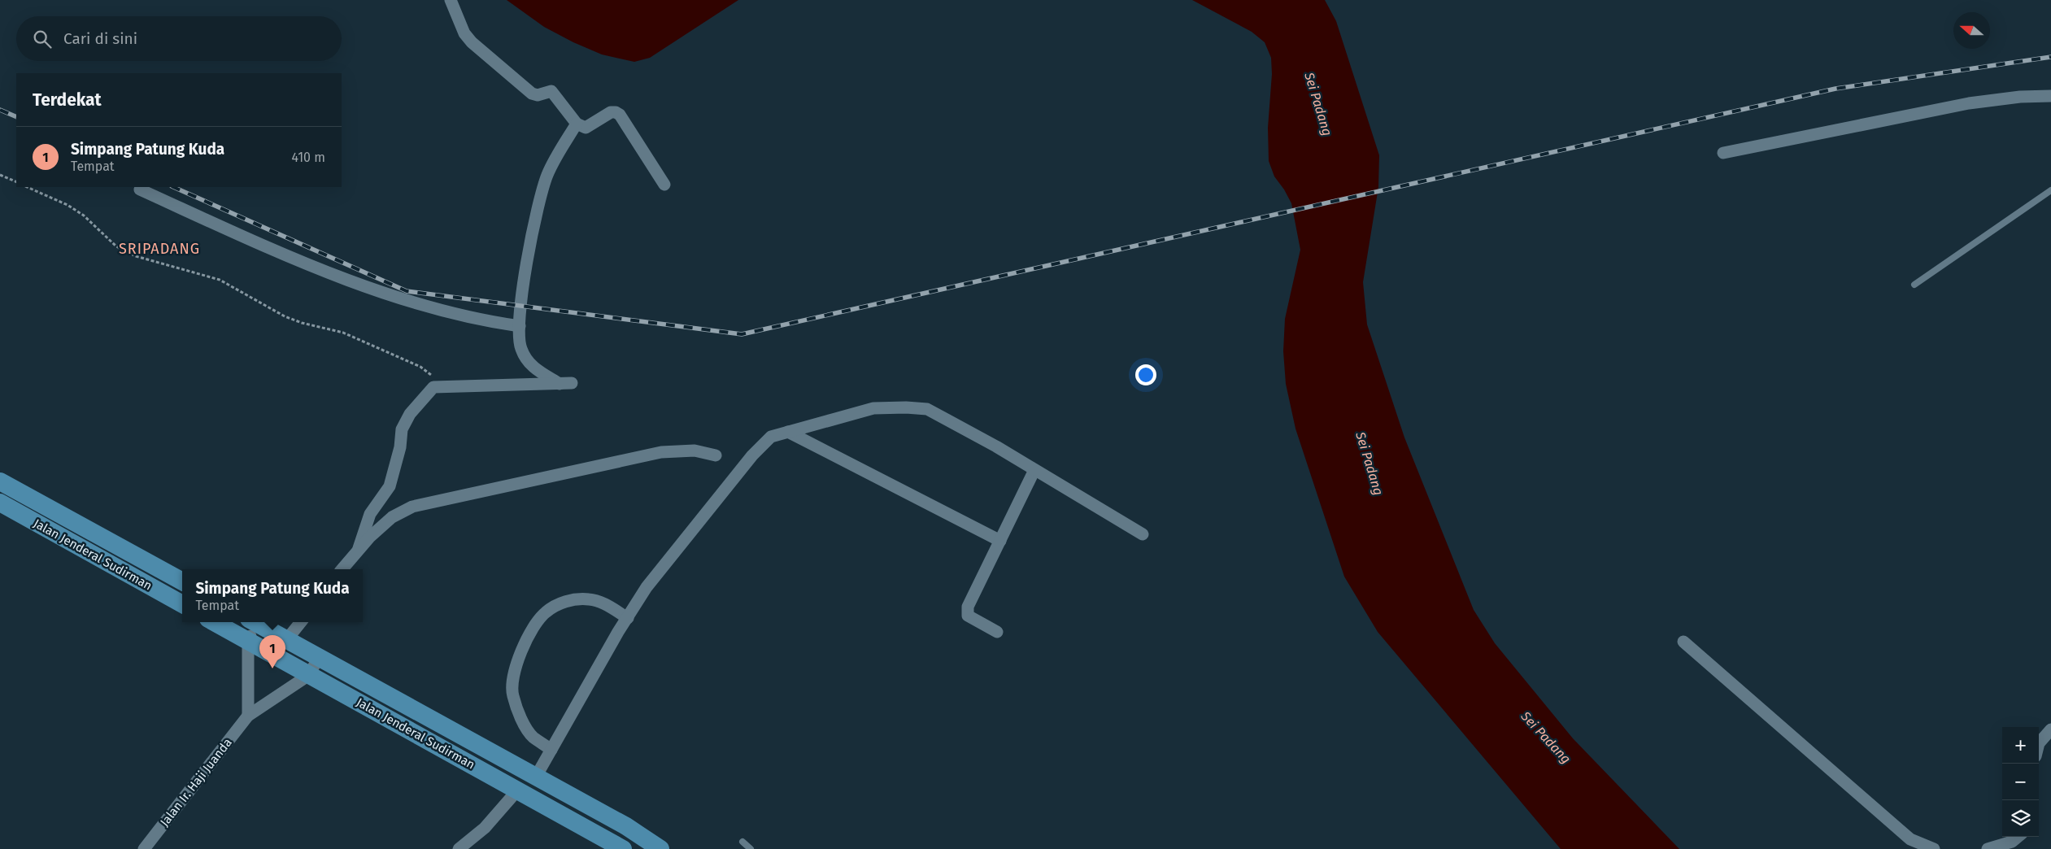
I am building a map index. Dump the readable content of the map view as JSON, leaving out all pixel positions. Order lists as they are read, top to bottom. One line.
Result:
{"streets":{"main road":["Jalan Jenderal Sudirman"],"street":["Jalan Ir. Haji Juanda"]},"crossings":[["Jalan Jenderal Sudirman","Jalan Ir. Haji Juanda"]],"districts":["SRIPADANG"],"water":["Sei Padang"],"north":"left","page":{"search":"Cari di sini","heading":"Terdekat","list":[{"mark":"1","name":"Simpang Patung Kuda","note":"Tempat","value":"410 m"}],"popup":["Simpang Patung Kuda","Tempat"],"pins":"1","map_buttons":["+","−"]}}
